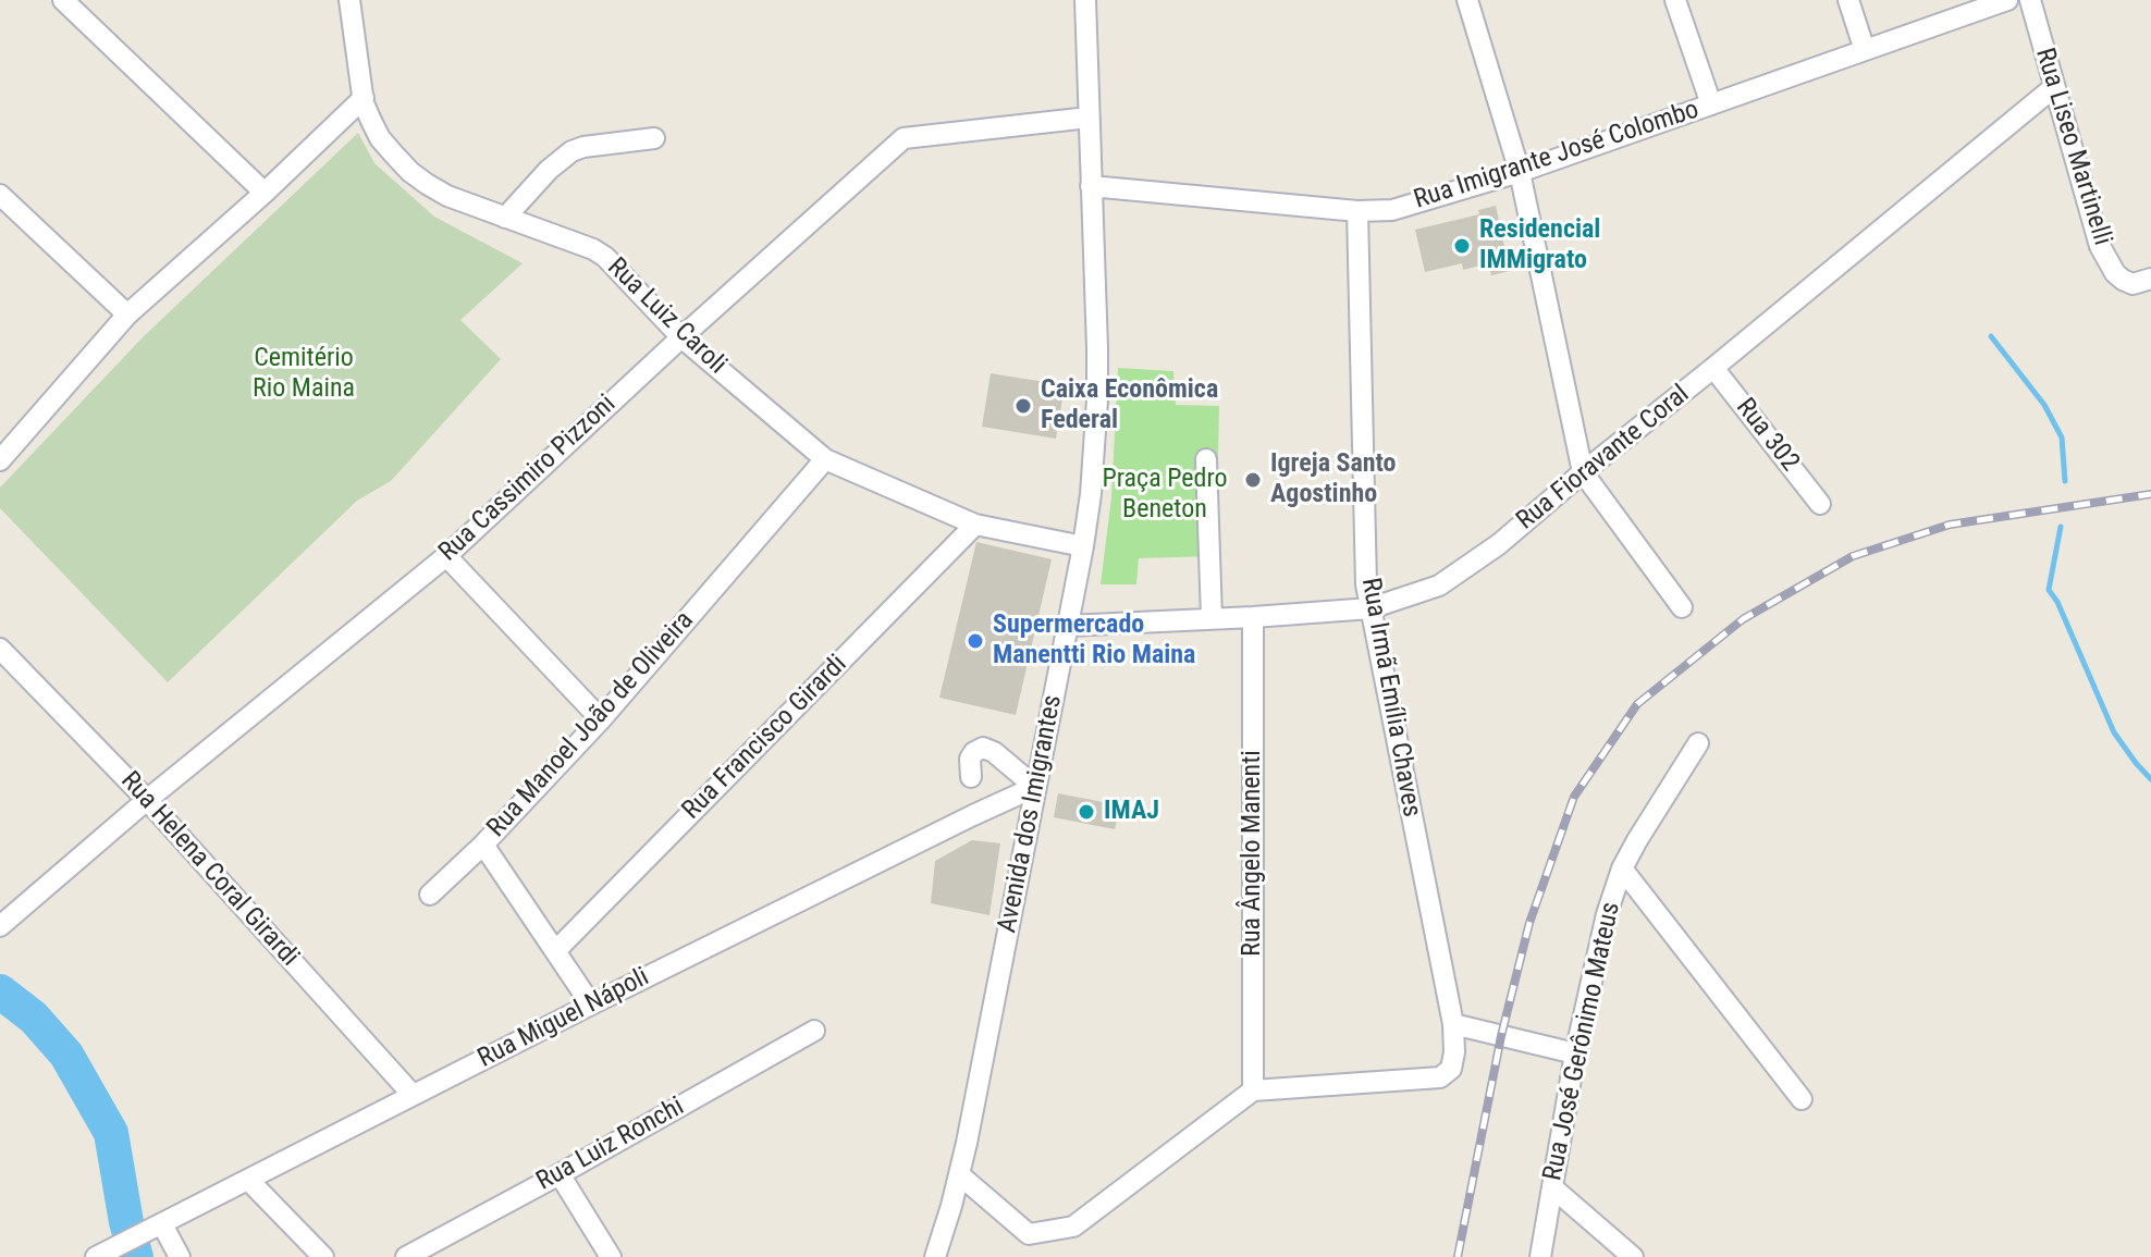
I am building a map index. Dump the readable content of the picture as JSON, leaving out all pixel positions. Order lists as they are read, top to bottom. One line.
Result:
{"streets":{"street":["Rua Liseo Martinelli","Rua Imigrante José Colombo","Rua Luiz Caroli","Rua 302","Rua Fioravante Coral","Rua Cassimiro Pizzoni","Rua Irmã Emília Chaves","Rua Manoel João de Oliveira","Rua Francisco Girardi","Avenida dos Imigrantes","Rua Ângelo Manenti","Rua Helena Coral Girardi","Rua Miguel Nápoli","Rua José Gerônimo Mateus","Rua Luiz Ronchi"]},"crossings":[["Rua Liseo Martinelli","Rua Fioravante Coral"],["Rua Imigrante José Colombo","Rua Irmã Emília Chaves"],["Rua Imigrante José Colombo","Avenida dos Imigrantes"],["Rua Luiz Caroli","Rua Cassimiro Pizzoni"],["Rua Luiz Caroli","Rua Manoel João de Oliveira"],["Rua Luiz Caroli","Rua Francisco Girardi"],["Rua Luiz Caroli","Avenida dos Imigrantes"],["Rua 302","Rua Fioravante Coral"],["Rua Fioravante Coral","Rua Irmã Emília Chaves"],["Rua Fioravante Coral","Avenida dos Imigrantes"],["Rua Fioravante Coral","Rua Ângelo Manenti"],["Rua Cassimiro Pizzoni","Avenida dos Imigrantes"],["Rua Cassimiro Pizzoni","Rua Helena Coral Girardi"],["Rua Irmã Emília Chaves","Rua Ângelo Manenti"],["Rua Manoel João de Oliveira","Rua Francisco Girardi"],["Rua Manoel João de Oliveira","Rua Miguel Nápoli"],["Avenida dos Imigrantes","Rua Miguel Nápoli"],["Rua Helena Coral Girardi","Rua Miguel Nápoli"]],"parks":["Cemitério Rio Maina","Praça Pedro Beneton"],"places":["Residencial IMMigrato","Caixa Econômica Federal","Igreja Santo Agostinho","Supermercado Manentti Rio Maina","IMAJ"]}
